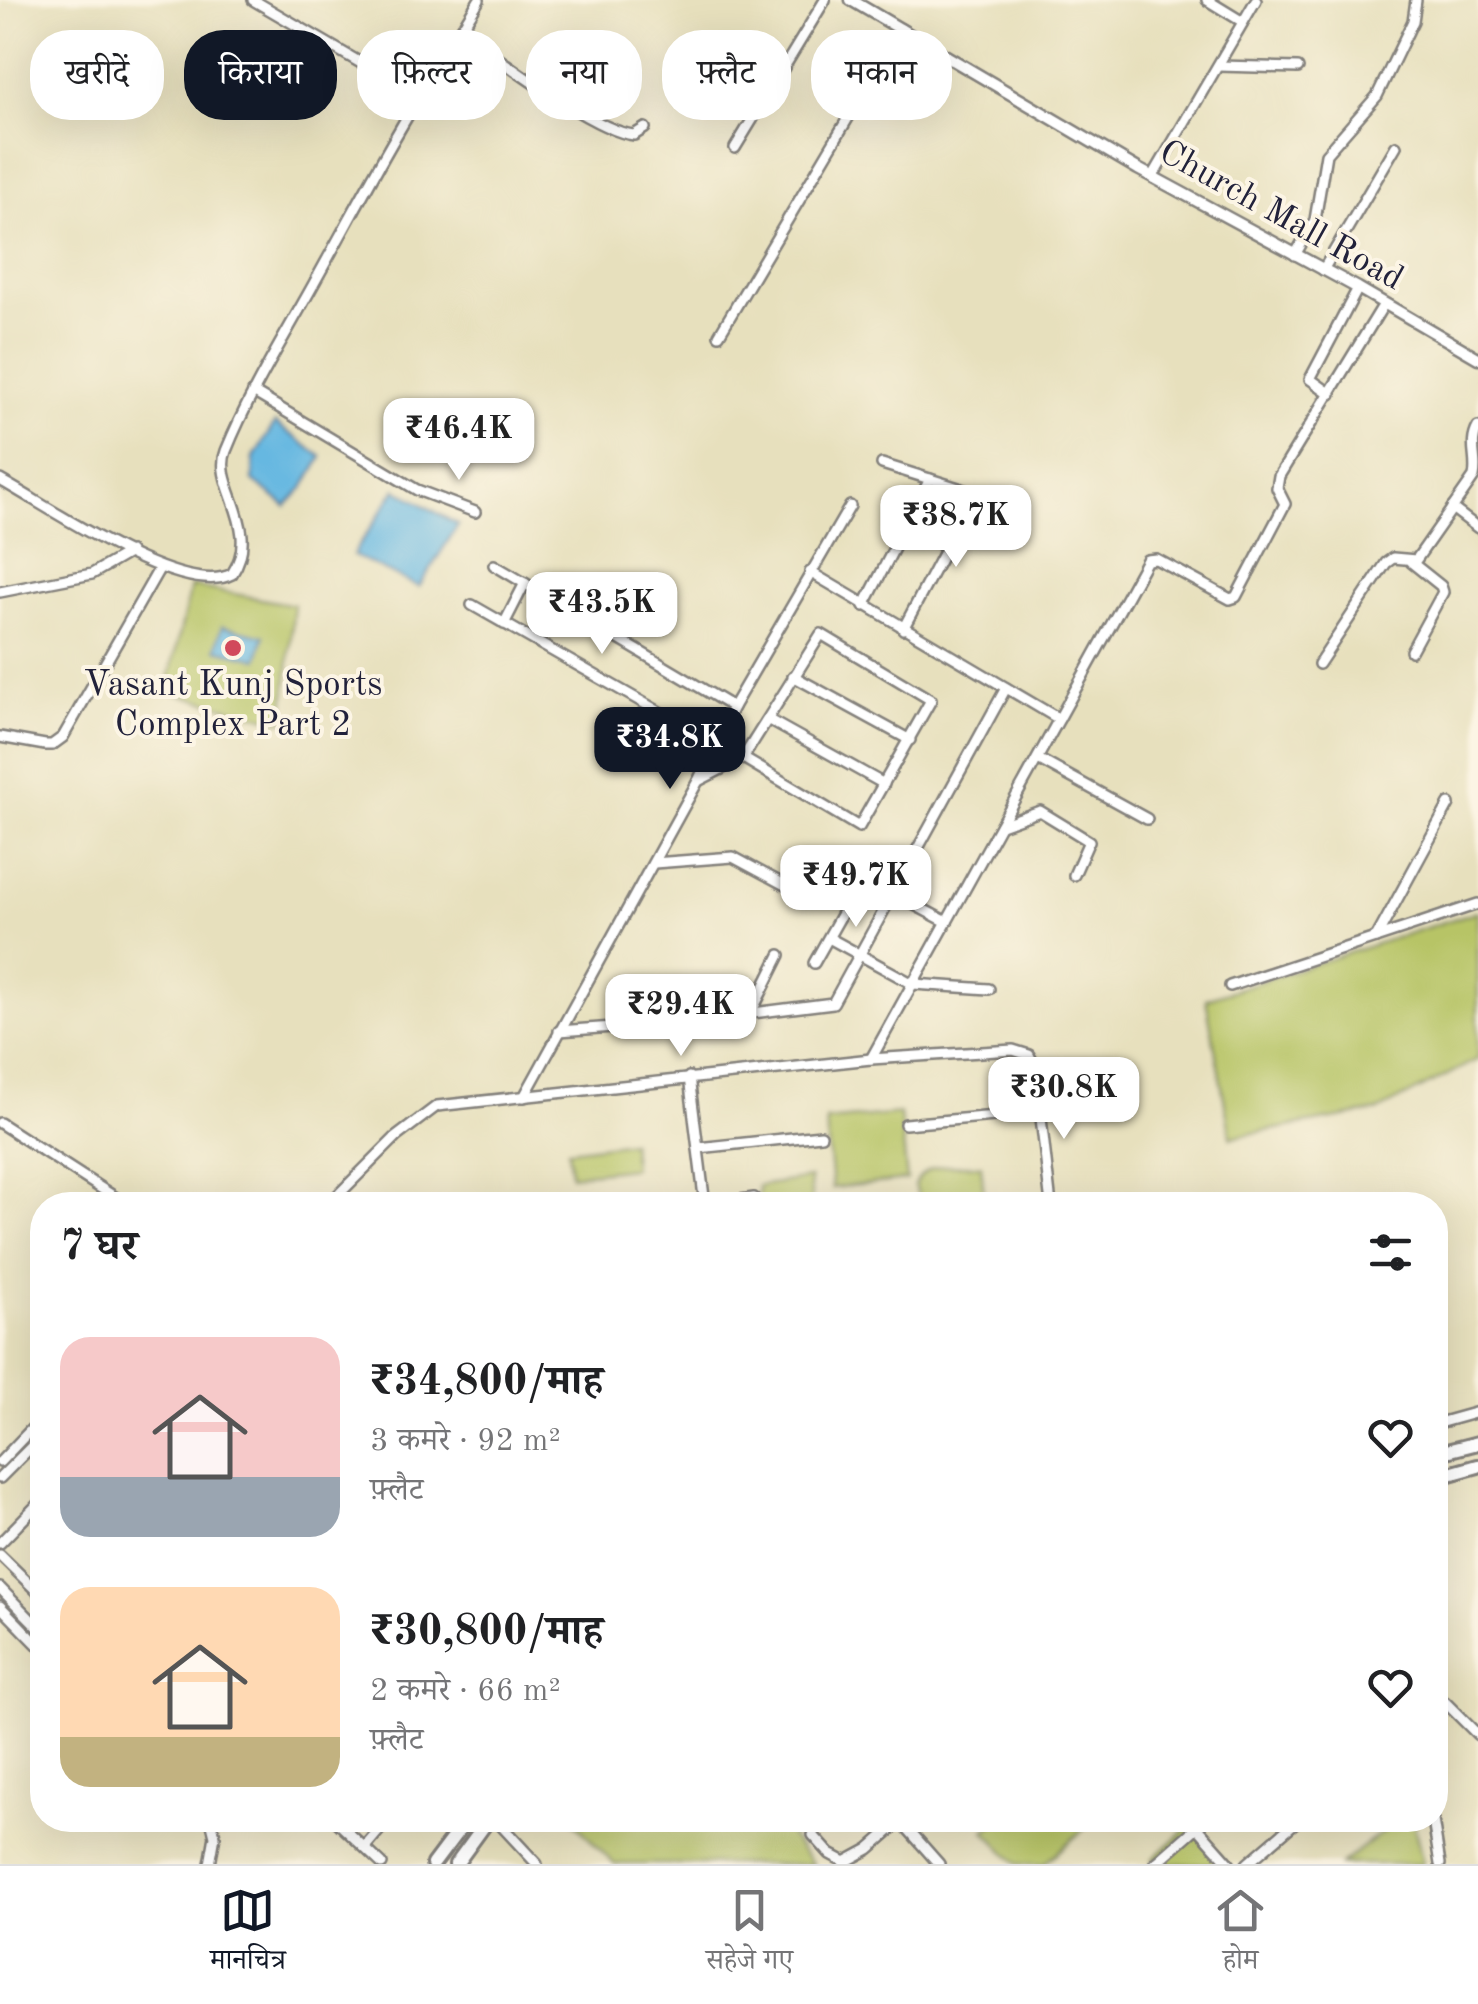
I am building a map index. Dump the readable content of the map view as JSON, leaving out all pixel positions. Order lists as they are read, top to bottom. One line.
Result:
{"streets":{"street":["Church Mall Road"]},"places":["Vasant Kunj Sports Complex Part 2"],"page":{"chip":["खरीदें","किराया","फ़िल्टर","नया","फ़्लैट","मकान"],"price":["₹46.4K","₹38.7K","₹43.5K","₹34.8K","₹49.7K","₹29.4K","₹30.8K"],"heading":"7 घर","list":[{"name":"₹34,800/माह","note":"3 कमरे · 92 m² · फ़्लैट"},{"name":"₹30,800/माह","note":"2 कमरे · 66 m² · फ़्लैट"}],"tabs":["मानचित्र","सहेजे गए","होम"]}}
